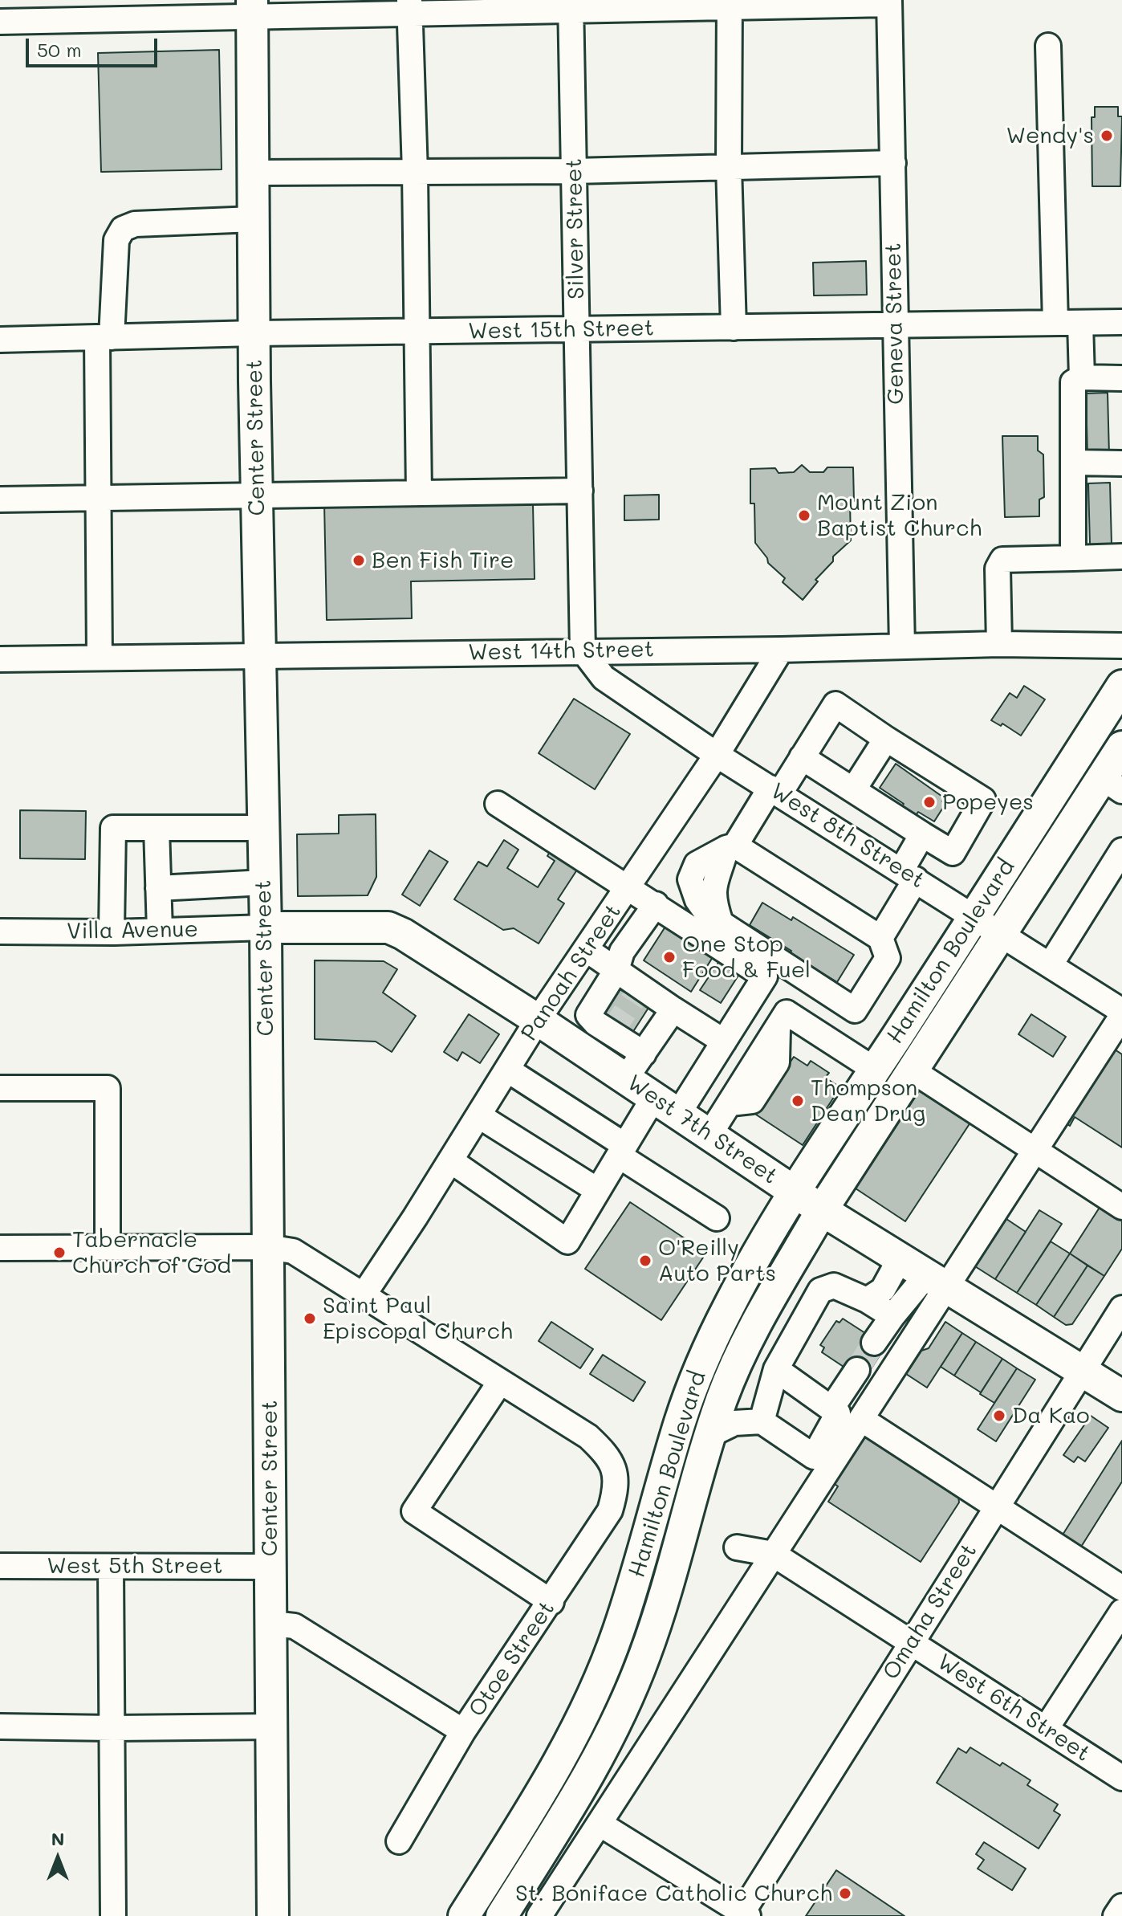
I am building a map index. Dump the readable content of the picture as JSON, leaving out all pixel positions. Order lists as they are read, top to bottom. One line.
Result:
{"streets":{"main road":["Center Street","Hamilton Boulevard","West 7th Street"],"street":["Silver Street","Geneva Street","West 15th Street","West 14th Street","West 8th Street","Villa Avenue","Panoah Street","West 5th Street","Omaha Street","Otoe Street","West 6th Street"]},"crossings":[["Silver Street","West 15th Street"],["Silver Street","West 14th Street"],["Silver Street","West 8th Street"],["Geneva Street","West 15th Street"],["Geneva Street","West 14th Street"],["West 15th Street","Center Street"],["Center Street","West 14th Street"],["Center Street","Villa Avenue"],["Center Street","West 7th Street"],["Center Street","West 5th Street"],["West 14th Street","West 8th Street"],["West 14th Street","Panoah Street"],["West 8th Street","Hamilton Boulevard"],["West 8th Street","Panoah Street"],["Villa Avenue","West 7th Street"],["Hamilton Boulevard","West 7th Street"],["Panoah Street","West 7th Street"],["West 7th Street","Omaha Street"],["Omaha Street","West 6th Street"]],"places":["Wendy's","Mount Zion Baptist Church","Ben Fish Tire","Popeyes","One Stop Food & Fuel","Thompson Dean Drug","Tabernacle Church of God","O'Reilly Auto Parts","Saint Paul Episcopal Church","Da Kao","St. Boniface Catholic Church"],"scale_bar":"50 m","north":"top"}
